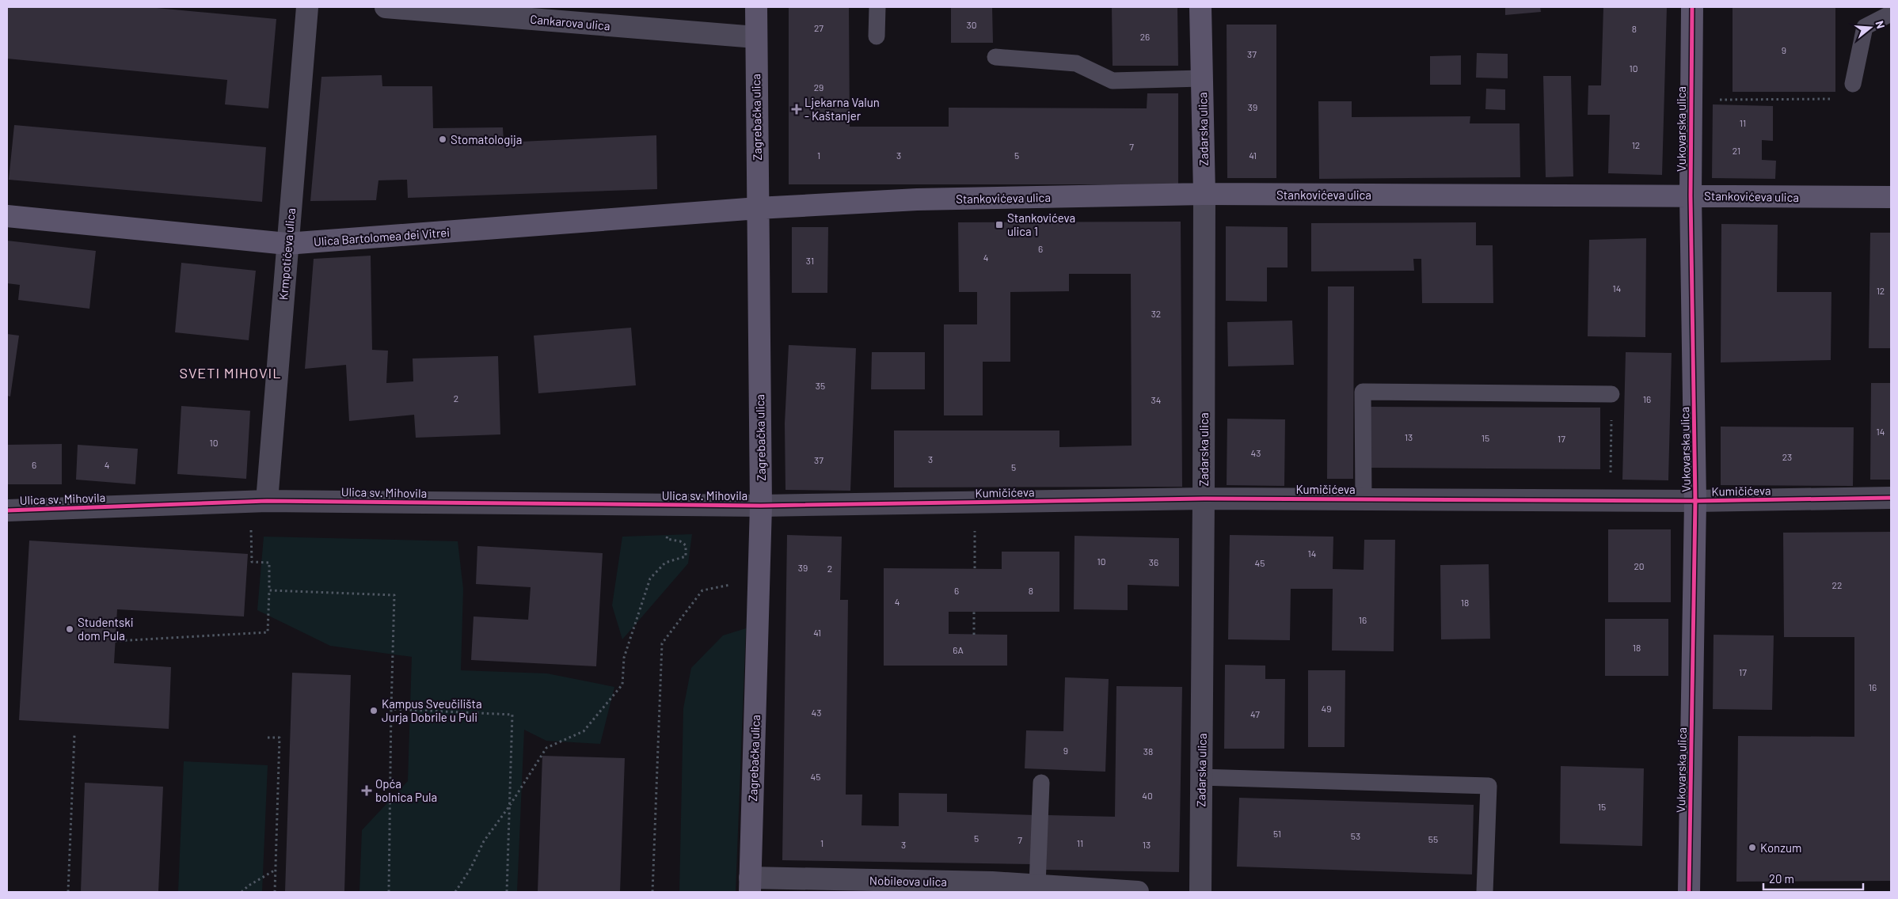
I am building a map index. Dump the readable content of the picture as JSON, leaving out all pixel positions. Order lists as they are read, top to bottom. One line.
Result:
{"streets":{"main road":["Zagrebačka ulica","Zadarska ulica","Vukovarska ulica","Stankovićeva ulica","Ulica Bartolomea dei Vitrei"],"street":["Cankarova ulica","Krmpotićeva ulica","Kumičićeva","Ulica sv. Mihovila","Nobileova ulica"]},"crossings":[["Cankarova ulica","Zagrebačka ulica"],["Zagrebačka ulica","Stankovićeva ulica"],["Zagrebačka ulica","Ulica Bartolomea dei Vitrei"],["Zagrebačka ulica","Kumičićeva"],["Zagrebačka ulica","Ulica sv. Mihovila"],["Zagrebačka ulica","Nobileova ulica"],["Zadarska ulica","Stankovićeva ulica"],["Zadarska ulica","Kumičićeva"],["Vukovarska ulica","Stankovićeva ulica"],["Vukovarska ulica","Kumičićeva"],["Stankovićeva ulica","Ulica Bartolomea dei Vitrei"],["Ulica Bartolomea dei Vitrei","Krmpotićeva ulica"],["Krmpotićeva ulica","Ulica sv. Mihovila"],["Kumičićeva","Ulica sv. Mihovila"]],"districts":["SVETI MIHOVIL"],"places":{"health":["Ljekarna Valun - Kaštanjer","Opća bolnica Pula"],"other":["Stomatologija","Studentski dom Pula","Kampus Sveučilišta Jurja Dobrile u Puli","Konzum"],"transit":["Stankovićeva ulica 1"]},"house_numbers":["30","27","8","26","9","37","10","29","39","11","12","7","21","1","3","5","41","6","4","31","14","12","32","35","2","16","34","14","13","15","17","10","43","23","3","37","6","4","5","14","10","36","45","20","39","2","22","6","8","4","18","16","41","18","6A","17","16","49","43","47","9","38","45","40","15","51","53","5","55","7","1","11","3","13"],"scale_bar":"20 m","north":"right"}
